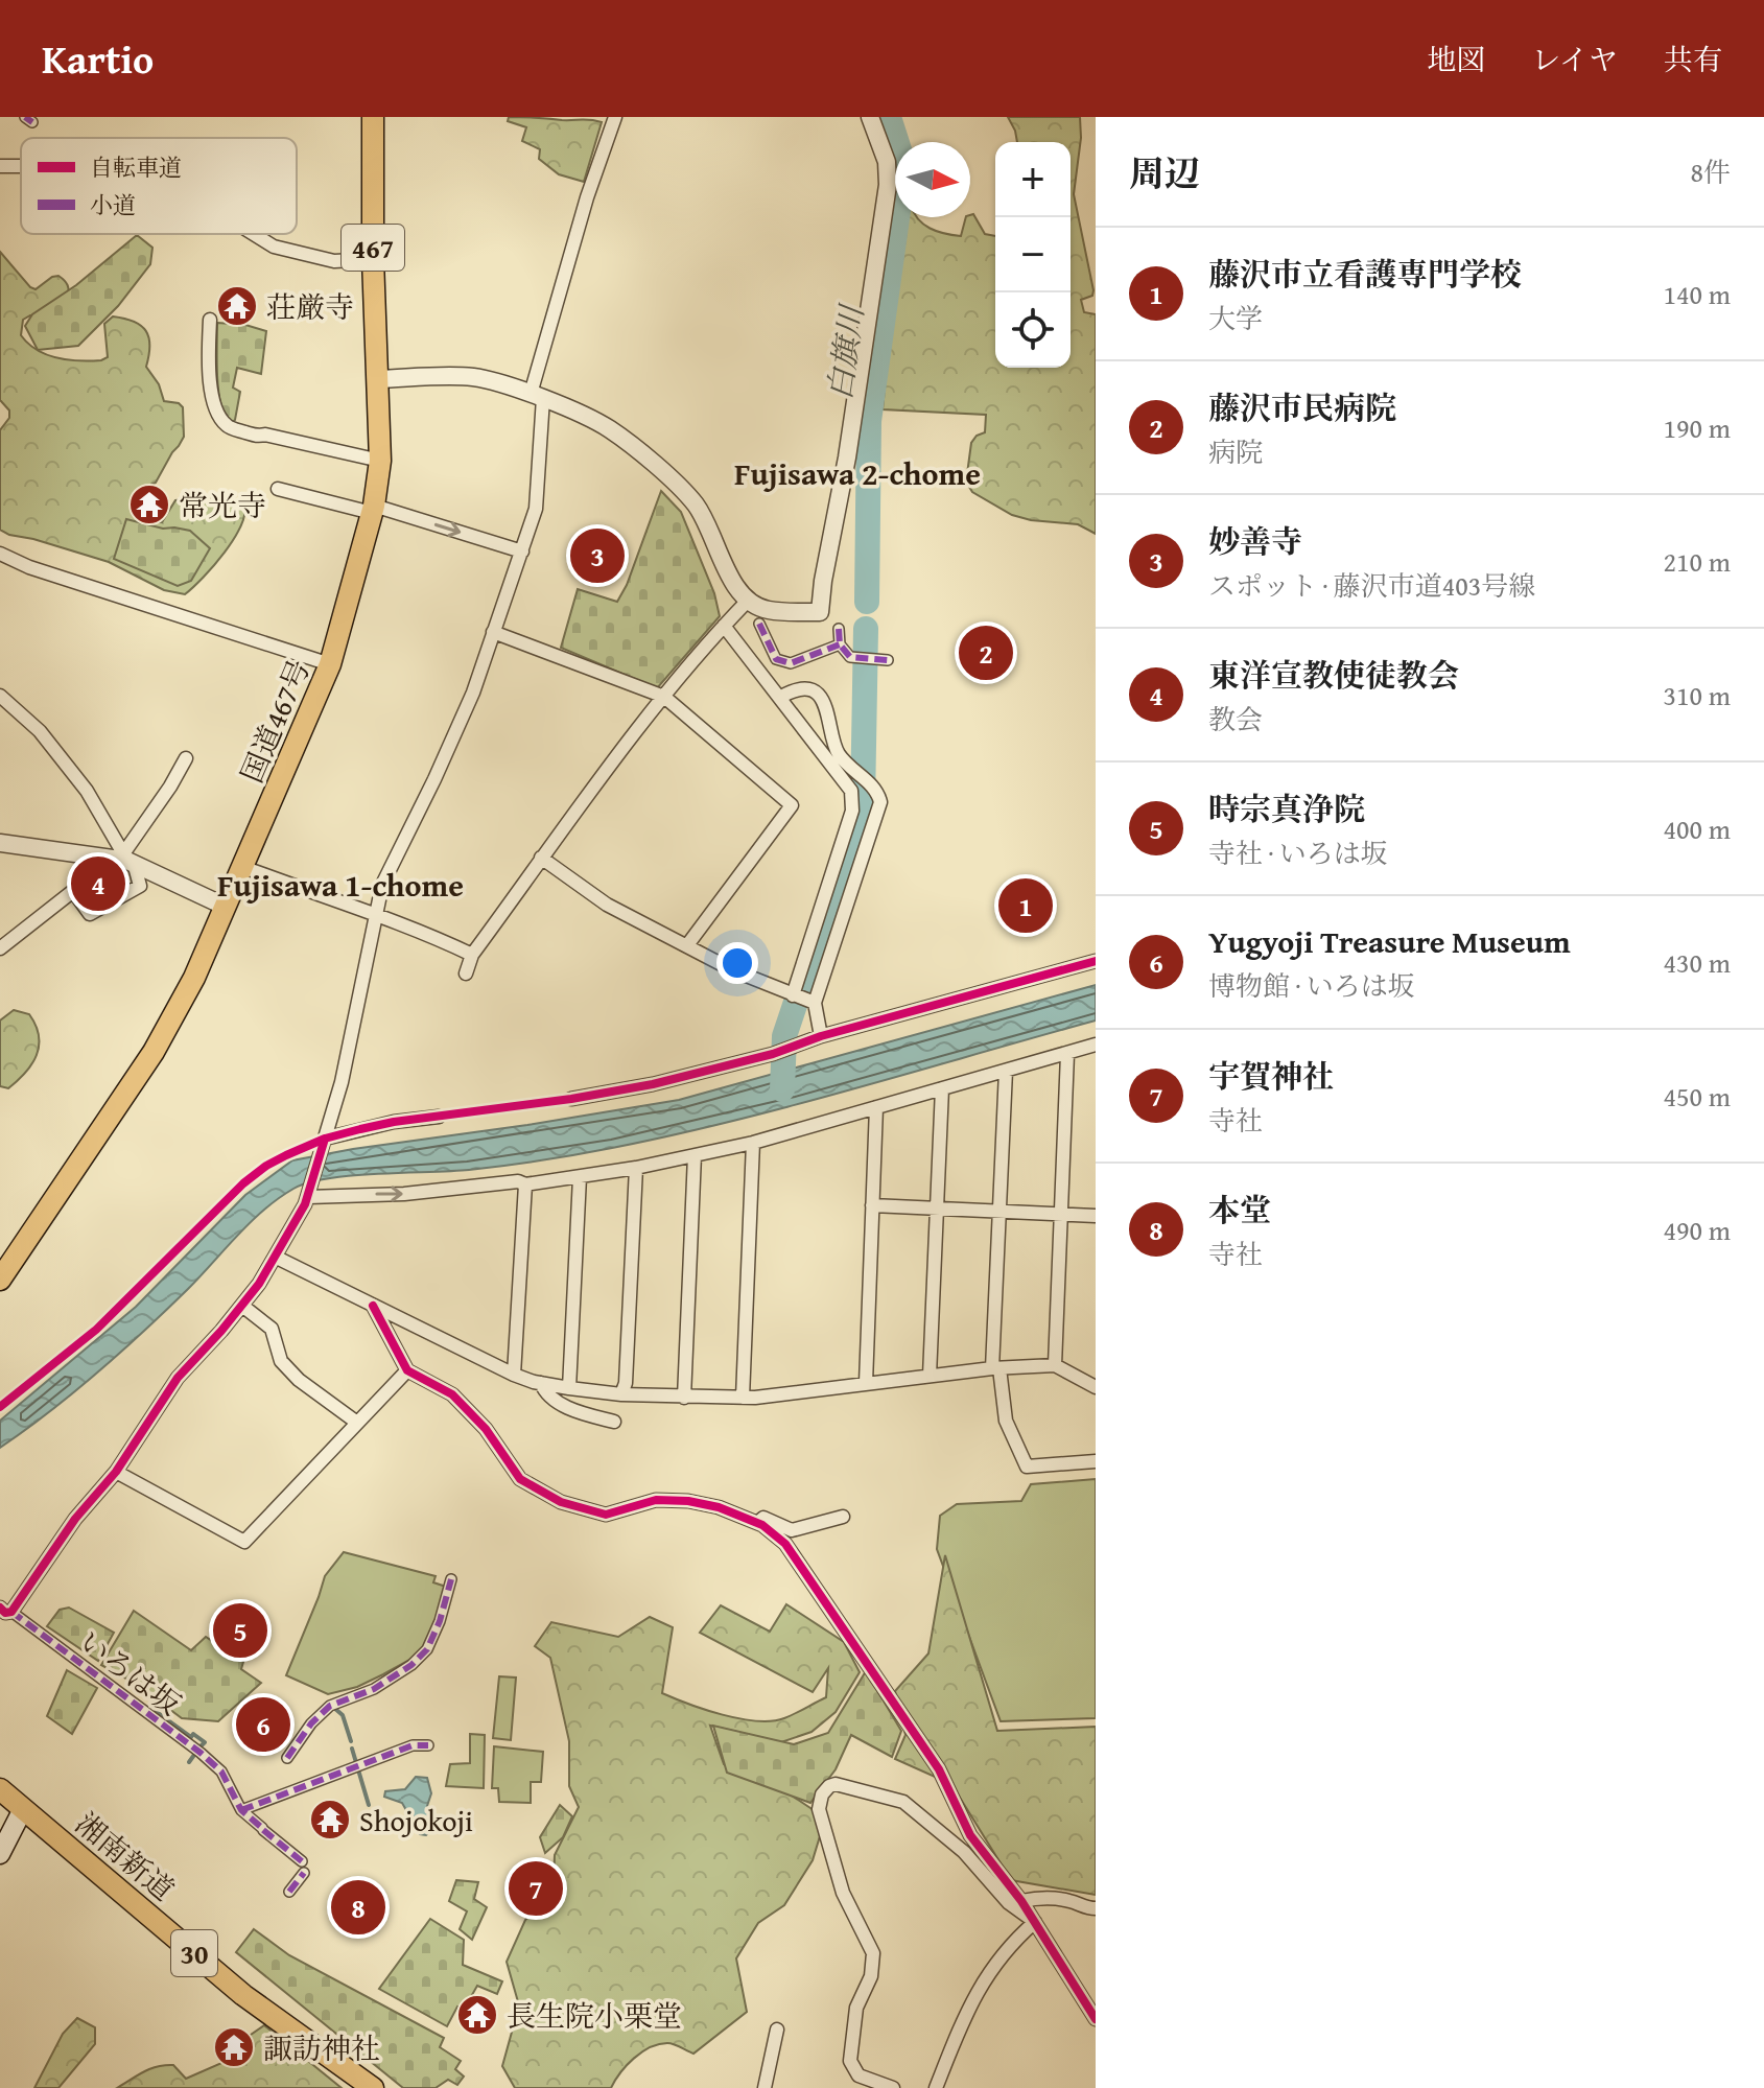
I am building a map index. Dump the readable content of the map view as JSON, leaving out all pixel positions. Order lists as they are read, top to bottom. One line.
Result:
{"streets":{"main road":["467","国道467号","湘南新道","30"],"street":["いろは坂"]},"districts":["Fujisawa 2-chome","Fujisawa 1-chome"],"water":["白旗川"],"places":{"temple":["荘厳寺","常光寺","Shojokoji","長生院小栗堂","諏訪神社"]},"legend":["自転車道","小道"],"north":"right","page":{"header":"Kartio","nav":["地図","レイヤ","共有"],"heading":["周辺","8件"],"map_buttons":["+","−"],"list":[{"mark":"1","name":"藤沢市立看護専門学校","note":"大学","value":"140 m"},{"mark":"2","name":"藤沢市民病院","note":"病院","value":"190 m"},{"mark":"3","name":"妙善寺","note":"スポット · 藤沢市道403号線","value":"210 m"},{"mark":"4","name":"東洋宣教使徒教会","note":"教会","value":"310 m"},{"mark":"5","name":"時宗真浄院","note":"寺社 · いろは坂","value":"400 m"},{"mark":"6","name":"Yugyoji Treasure Museum","note":"博物館 · いろは坂","value":"430 m"},{"mark":"7","name":"宇賀神社","note":"寺社","value":"450 m"},{"mark":"8","name":"本堂","note":"寺社","value":"490 m"}],"pins":["3","2","4","1","5","6","7","8"]}}
